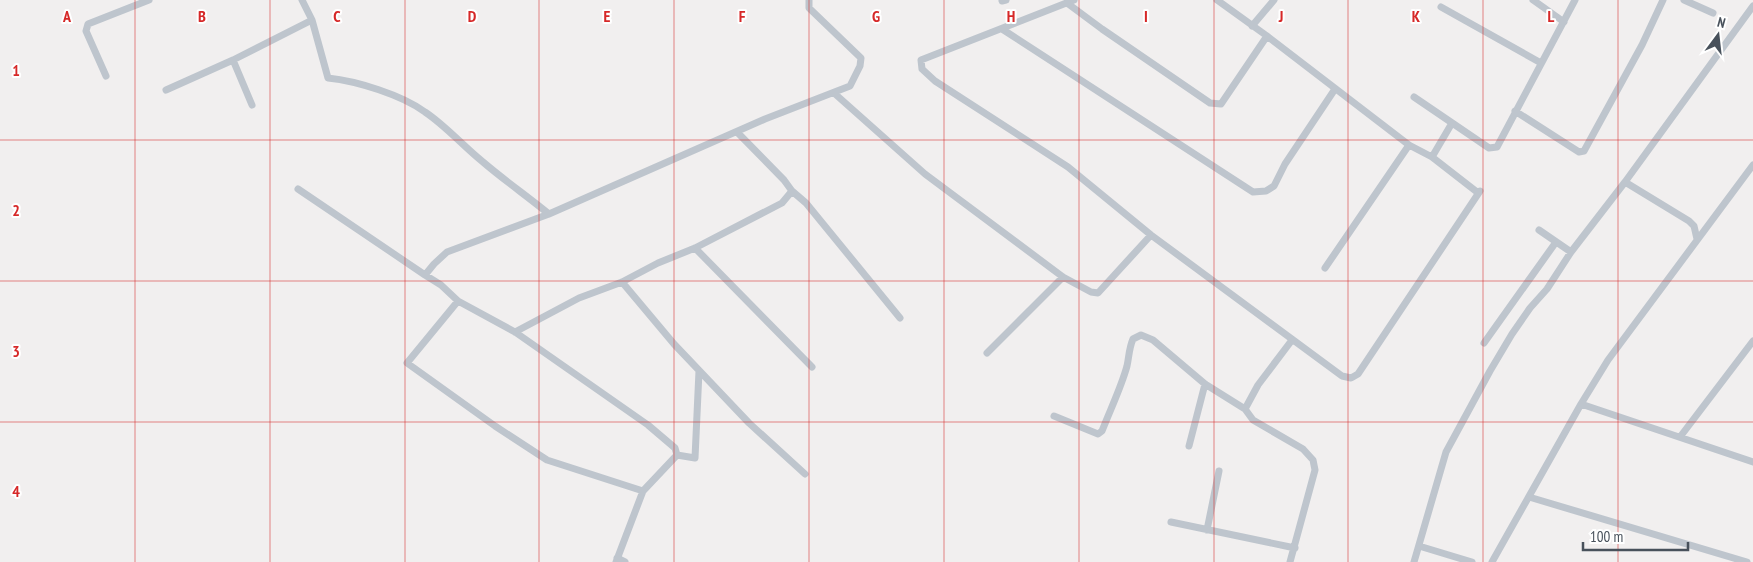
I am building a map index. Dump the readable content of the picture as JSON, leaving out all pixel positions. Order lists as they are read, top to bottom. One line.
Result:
{"scale_bar":"100 m","north":"top","grid":{"columns":["A","B","C","D","E","F","G","H","I","J","K","L"],"rows":["1","2","3","4"]}}
